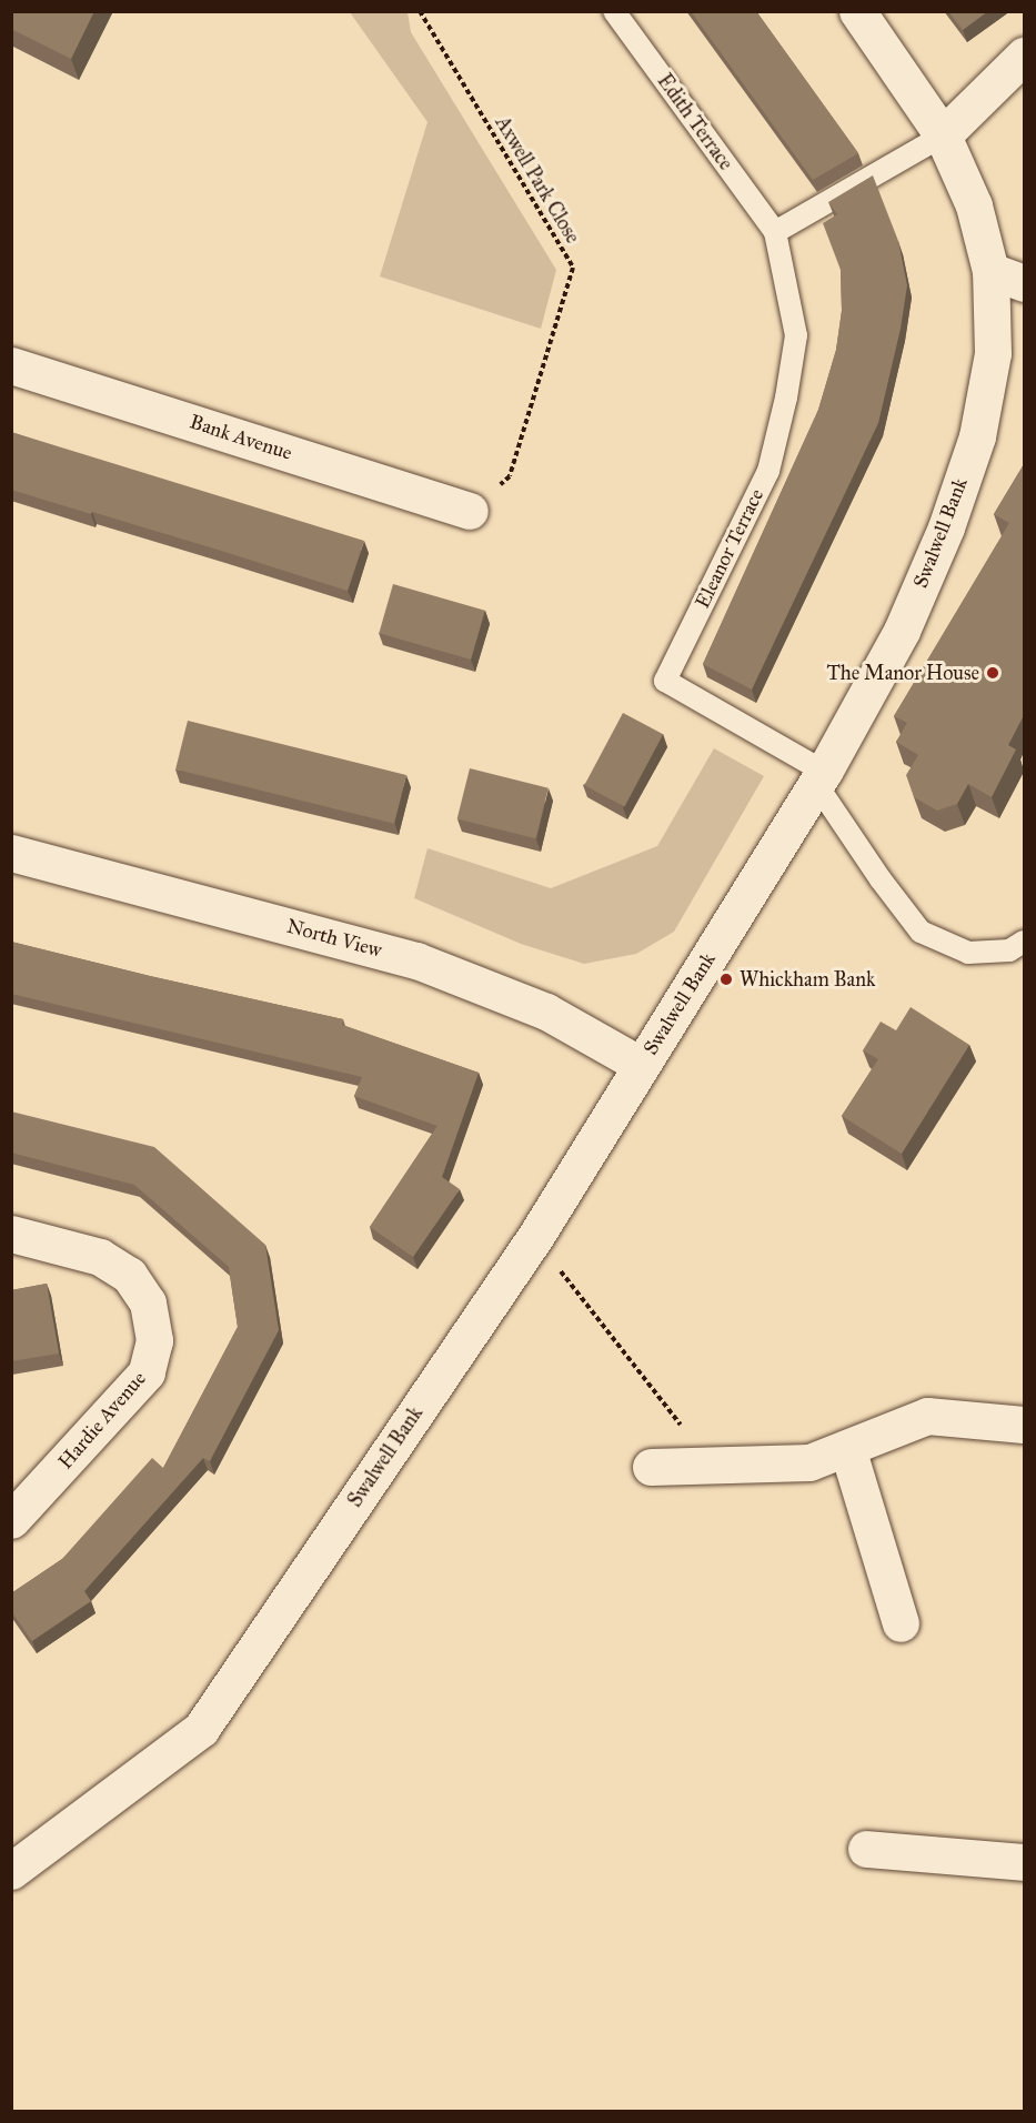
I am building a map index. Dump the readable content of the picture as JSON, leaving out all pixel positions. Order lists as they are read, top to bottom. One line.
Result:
{"streets":{"street":["Bank Avenue","Swalwell Bank","North View","Hardie Avenue"],"lane":["Edith Terrace","Eleanor Terrace"],"path":["Axwell Park Close"]},"crossings":[["Edith Terrace","Eleanor Terrace"],["Axwell Park Close","Bank Avenue"],["Swalwell Bank","Eleanor Terrace"],["Swalwell Bank","North View"]],"places":["The Manor House","Whickham Bank"]}
